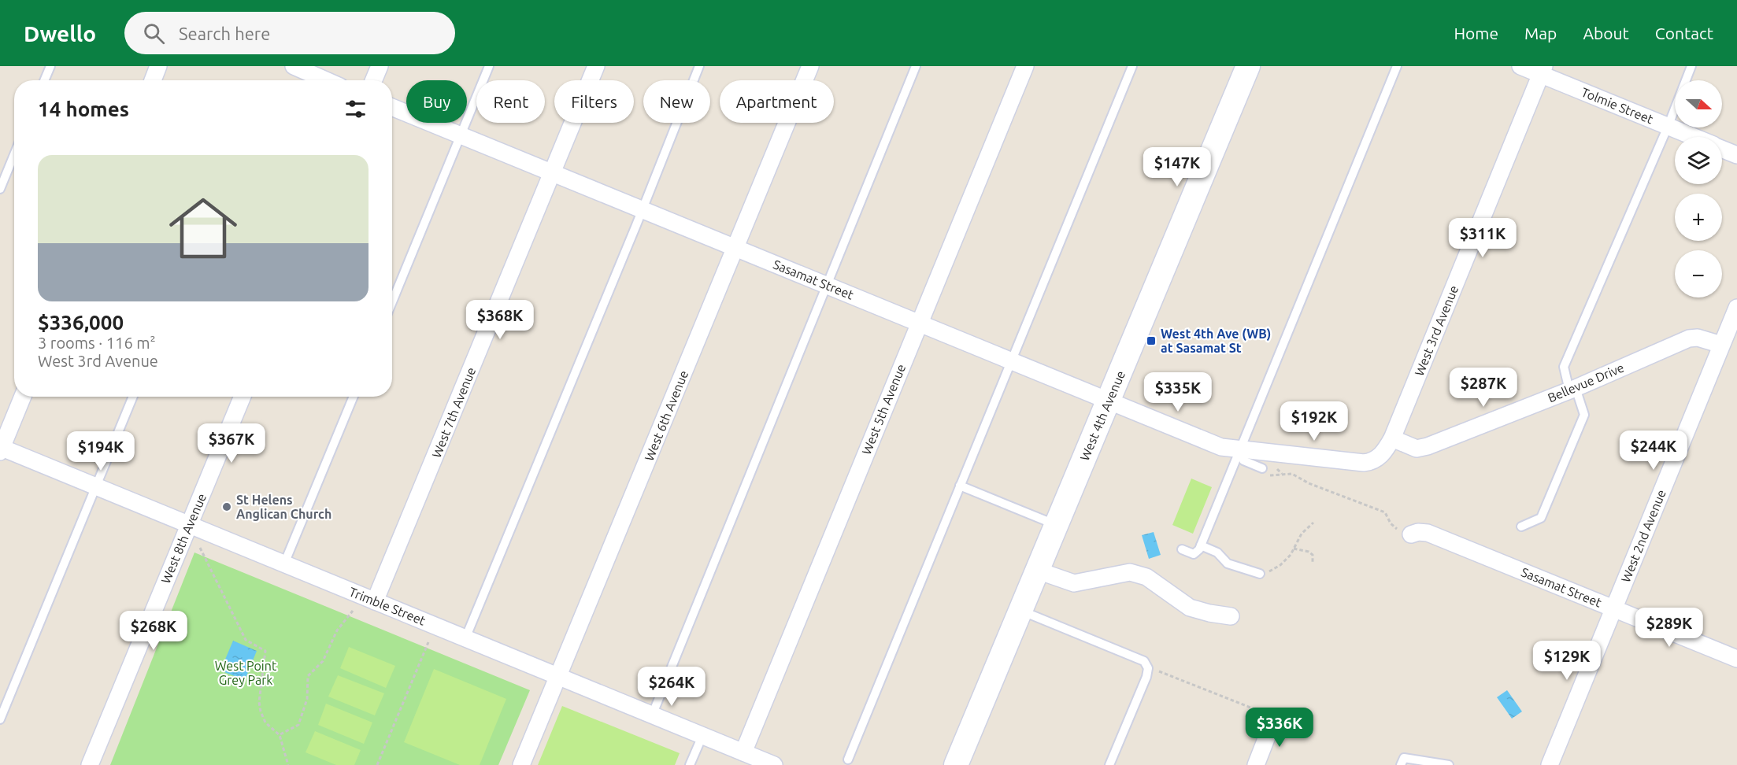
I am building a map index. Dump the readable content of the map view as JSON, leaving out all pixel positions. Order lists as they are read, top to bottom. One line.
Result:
{"streets":{"main road":["West 4th Avenue"],"street":["Tolmie Street","Sasamat Street","West 3rd Avenue","Bellevue Drive","West 5th Avenue","West 7th Avenue","West 6th Avenue","West 2nd Avenue","West 8th Avenue","Trimble Street"]},"crossings":[["Tolmie Street","West 3rd Avenue"],["Sasamat Street","West 5th Avenue"],["Sasamat Street","West 7th Avenue"],["Sasamat Street","West 6th Avenue"],["Sasamat Street","West 4th Avenue"],["Sasamat Street","West 2nd Avenue"],["West 3rd Avenue","Bellevue Drive"],["Bellevue Drive","West 2nd Avenue"],["West 5th Avenue","Trimble Street"],["West 7th Avenue","Trimble Street"],["West 6th Avenue","Trimble Street"],["West 8th Avenue","Trimble Street"]],"parks":["West Point Grey Park"],"places":{"transit":["West 4th Ave (WB) at Sasamat St"],"other":["St Helens Anglican Church"]},"north":"right","page":{"header":"Dwello","search":"Search here","nav":["Home","Map","About","Contact"],"map_buttons":["+","−"],"chip":["Buy","Rent","Filters","New","Apartment"],"heading":"14 homes","list":[{"name":"$336,000","note":"3 rooms · 116 m² · West 3rd Avenue"}],"price":["$147K","$311K","$368K","$287K","$335K","$192K","$367K","$244K","$194K","$289K","$268K","$129K","$264K","$336K"]}}
